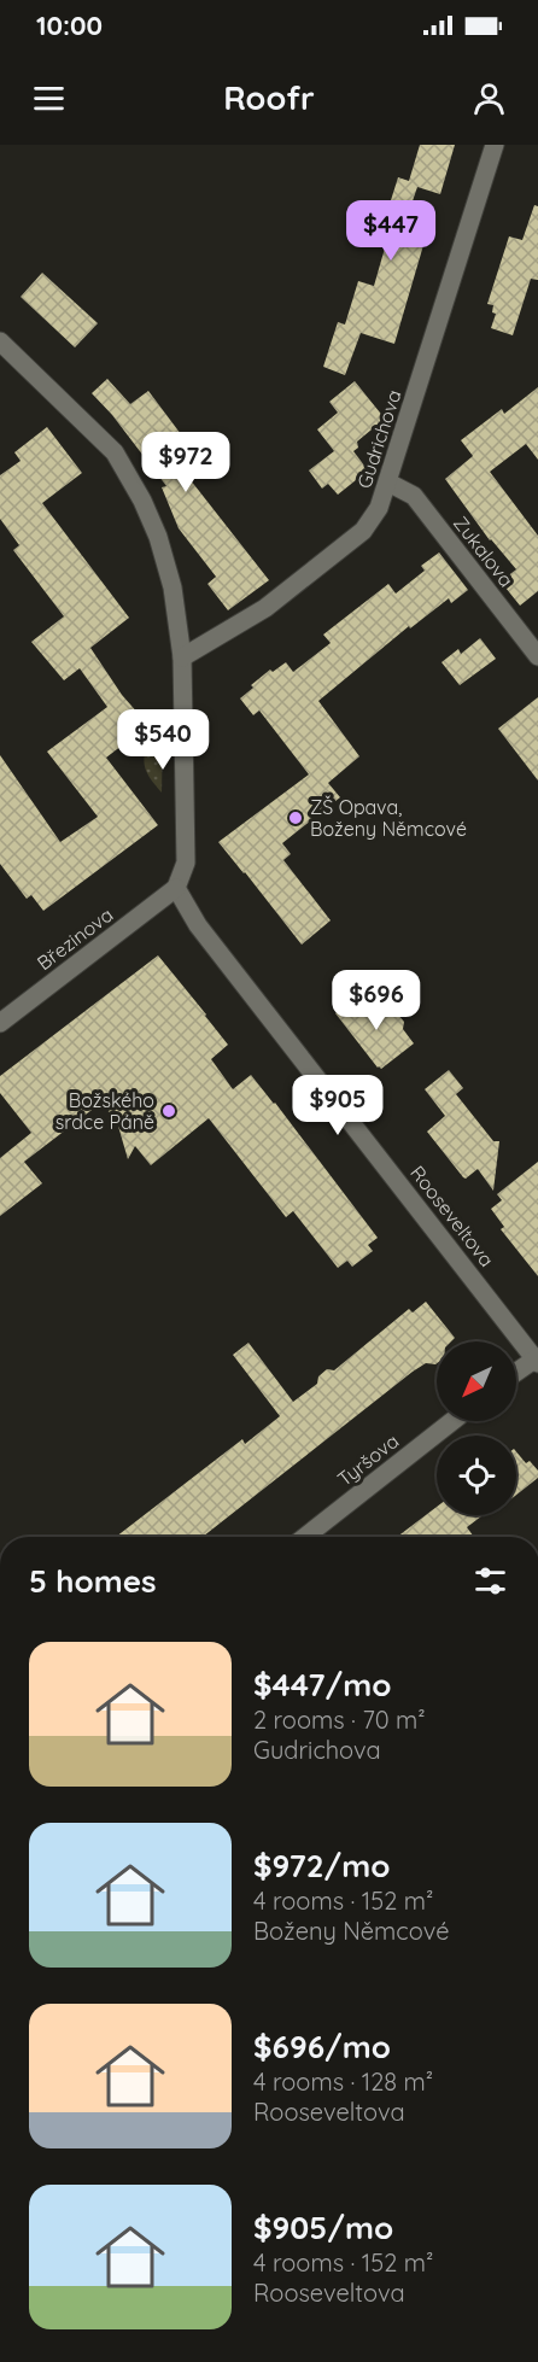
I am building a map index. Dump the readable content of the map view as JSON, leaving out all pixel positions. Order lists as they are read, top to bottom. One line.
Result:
{"streets":{"street":["Gudrichova","Zukalova","Březinova","Rooseveltova","Tyršova"]},"crossings":[["Gudrichova","Zukalova"],["Březinova","Rooseveltova"]],"places":["ZŠ Opava, Boženy Němcové","Božského srdce Páně"],"north":"bottom left","page":{"status":"10:00","header":"Roofr","price":["$447","$972","$540","$696","$905"],"heading":"5 homes","list":[{"name":"$447/mo","note":"2 rooms · 70 m² · Gudrichova"},{"name":"$972/mo","note":"4 rooms · 152 m² · Boženy Němcové"},{"name":"$696/mo","note":"4 rooms · 128 m² · Rooseveltova"},{"name":"$905/mo","note":"4 rooms · 152 m² · Rooseveltova"}]}}
